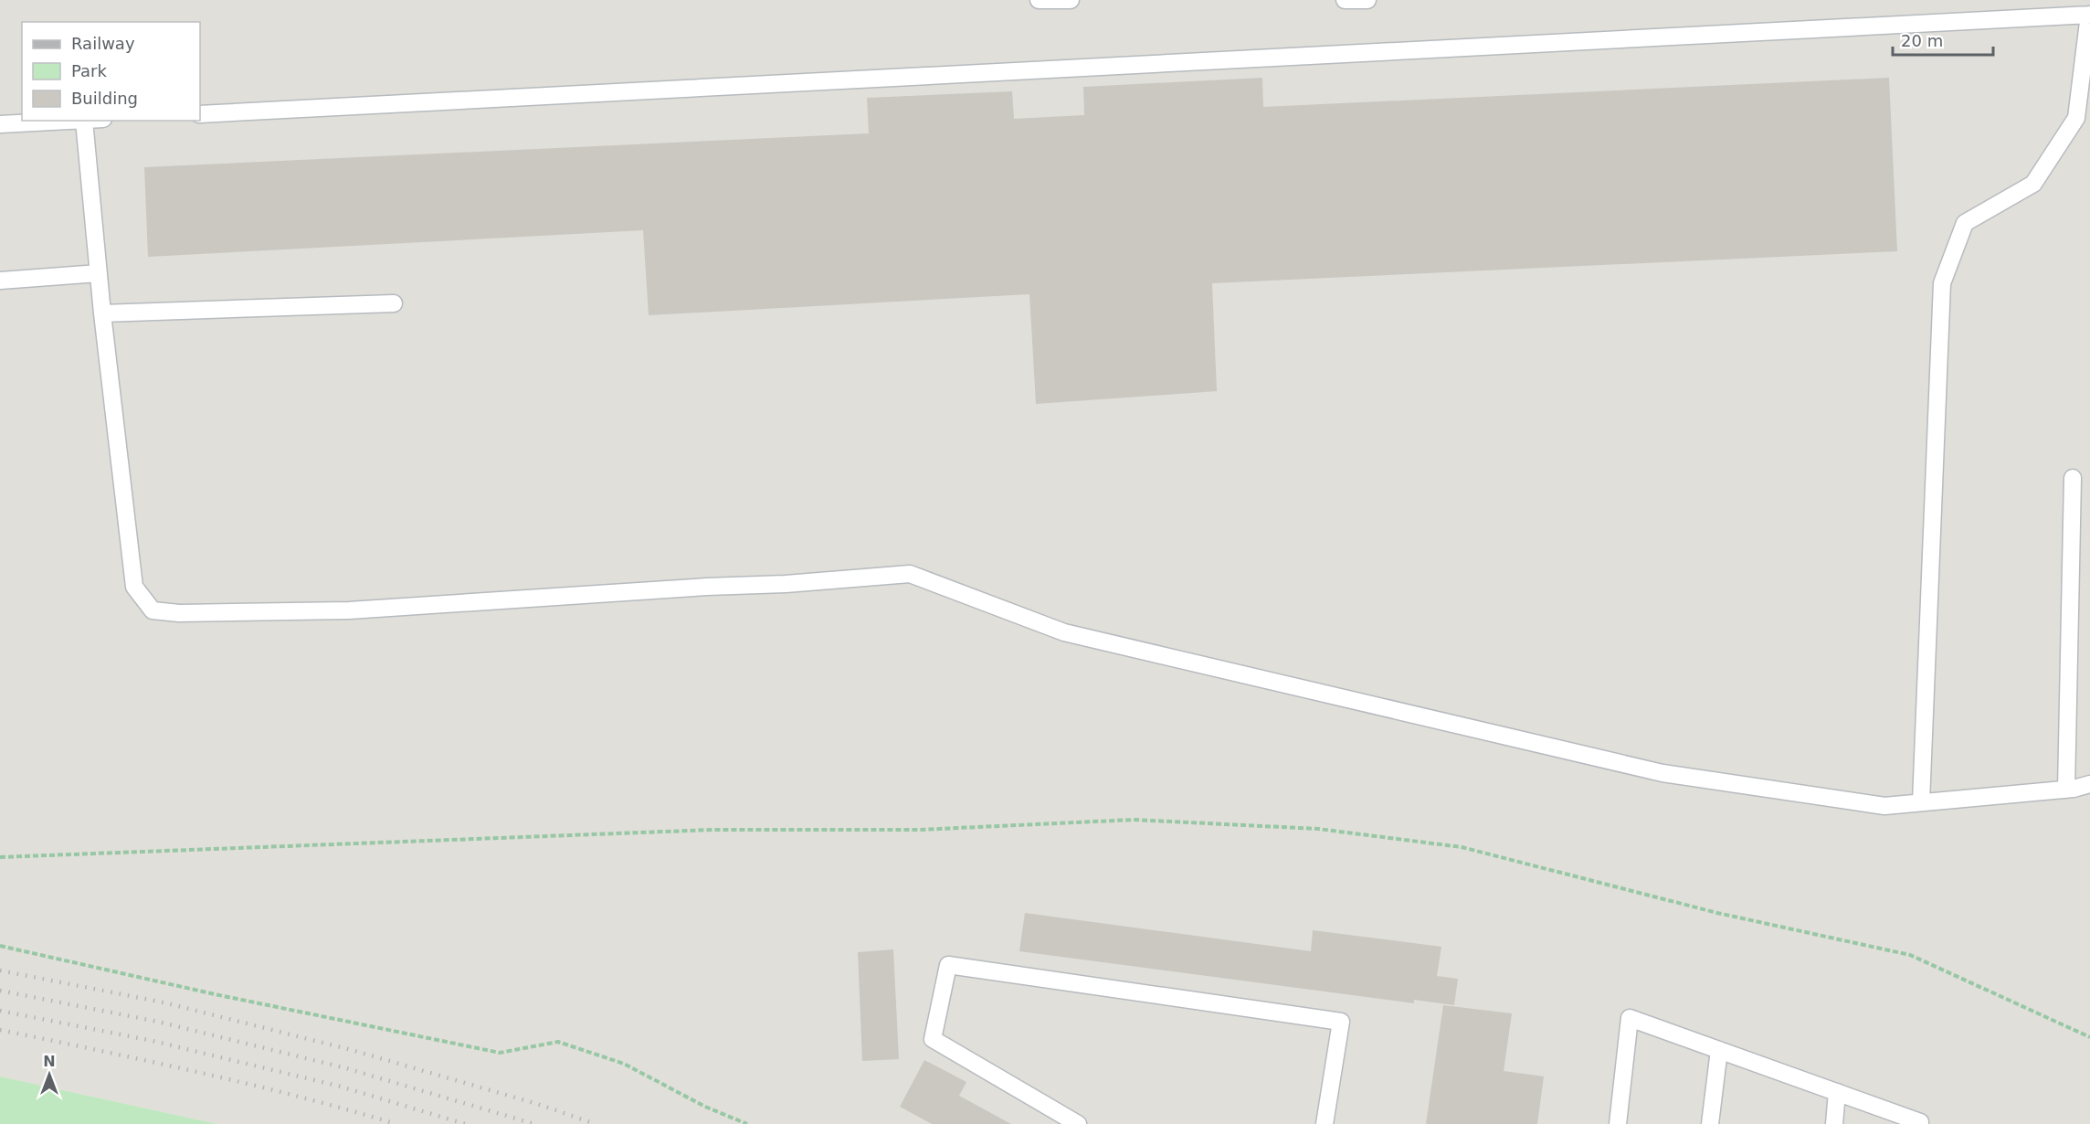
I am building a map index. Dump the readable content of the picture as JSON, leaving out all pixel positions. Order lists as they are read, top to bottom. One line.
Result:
{"legend":["Railway","Park","Building"],"scale_bar":"20 m","north":"top"}
